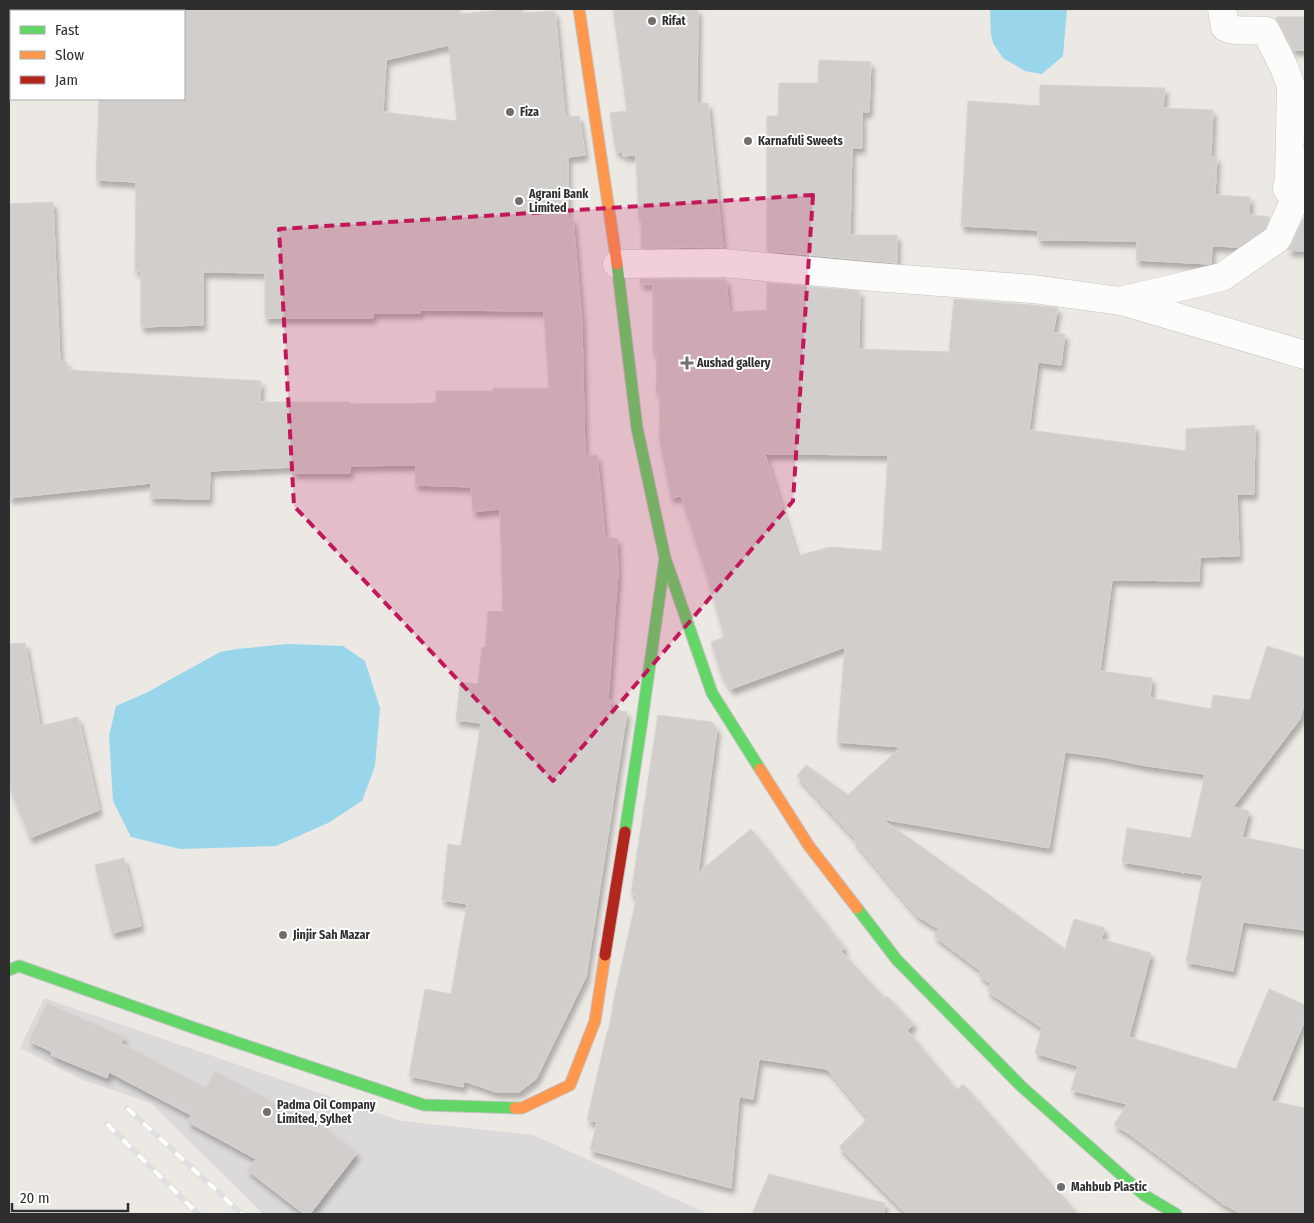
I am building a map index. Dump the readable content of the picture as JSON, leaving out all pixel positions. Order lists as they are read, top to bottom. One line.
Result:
{"places":{"other":["Rifat","Fiza","Karnafuli Sweets","Agrani Bank Limited","Jinjir Sah Mazar","Padma Oil Company Limited, Sylhet","Mahbub Plastic"],"health":["Aushad gallery"]},"legend":["Fast","Slow","Jam"],"scale_bar":"20 m"}
